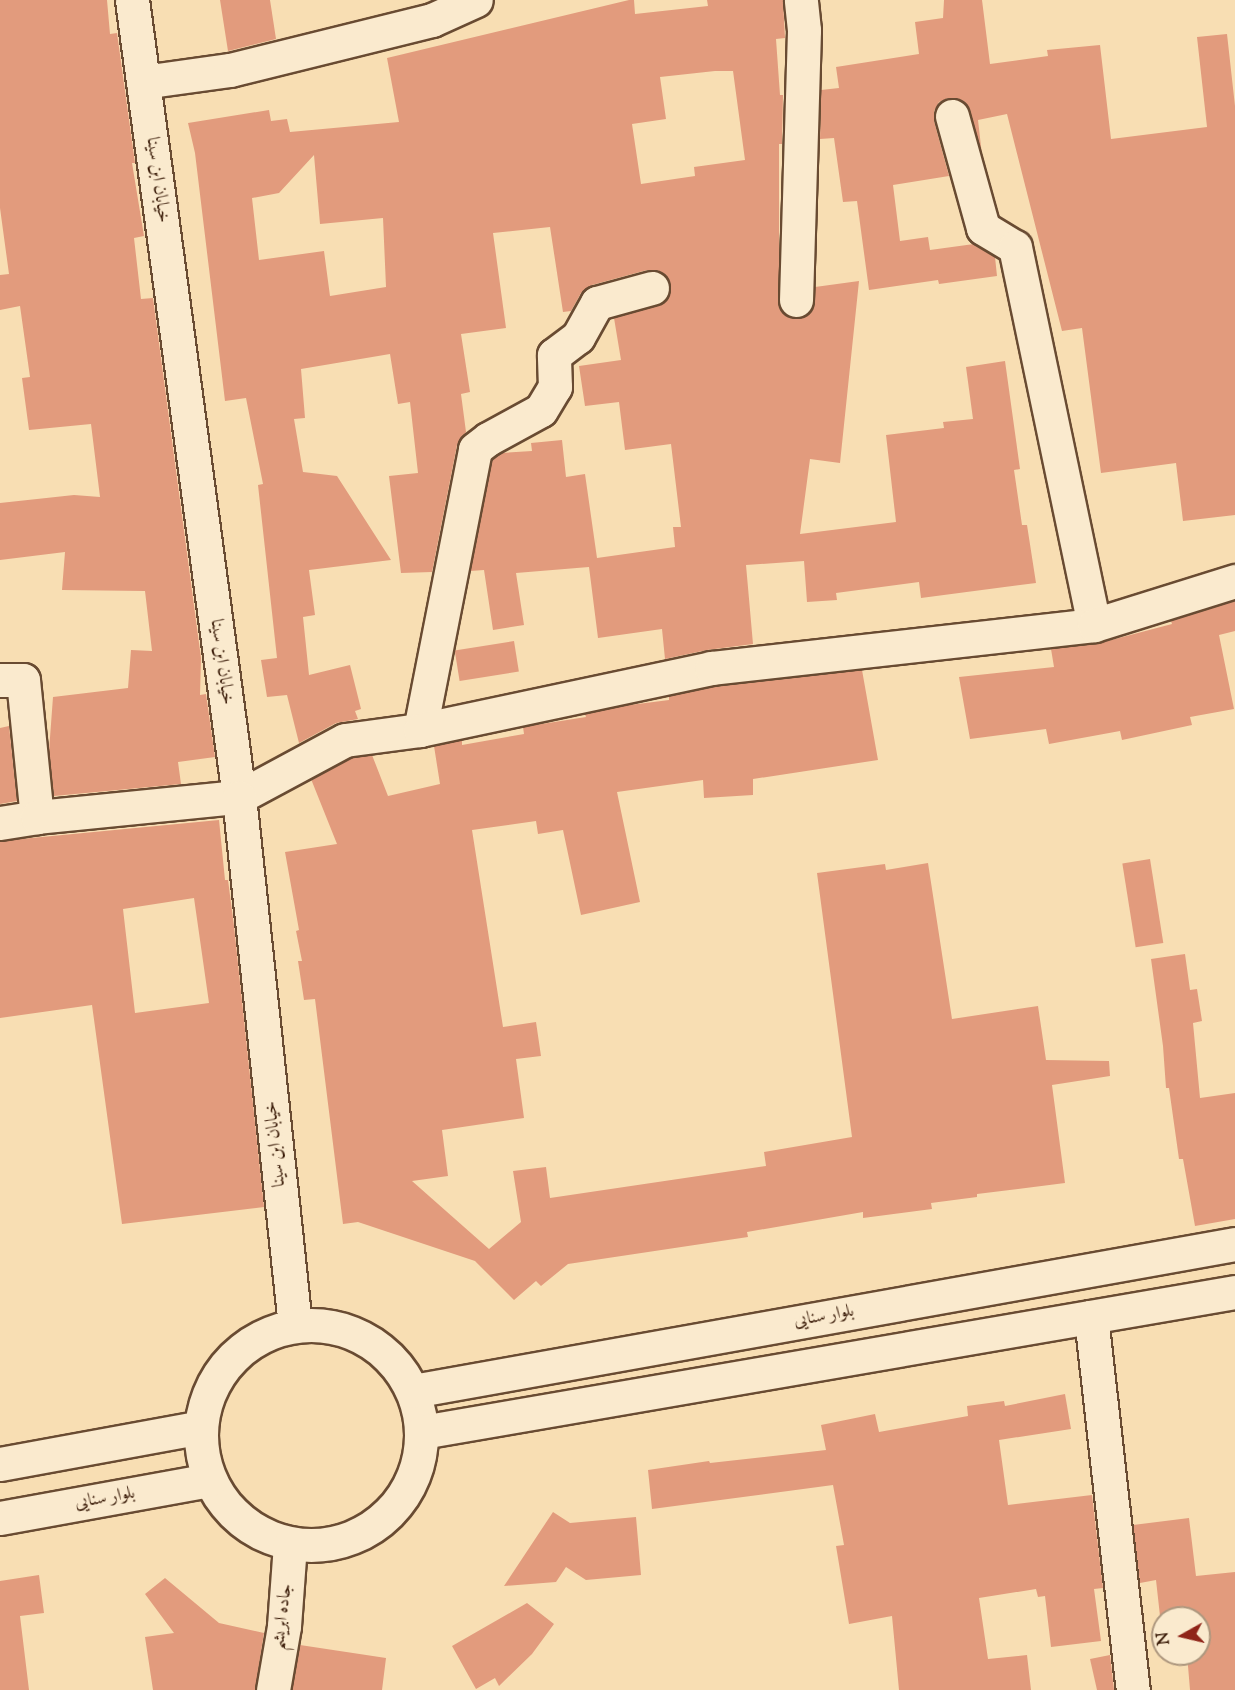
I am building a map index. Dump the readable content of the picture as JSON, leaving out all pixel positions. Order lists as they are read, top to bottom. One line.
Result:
{"streets":{"street":["خیابان ابن سینا","بلوار سنایی","جاده ابریشم"]},"north":"left"}
